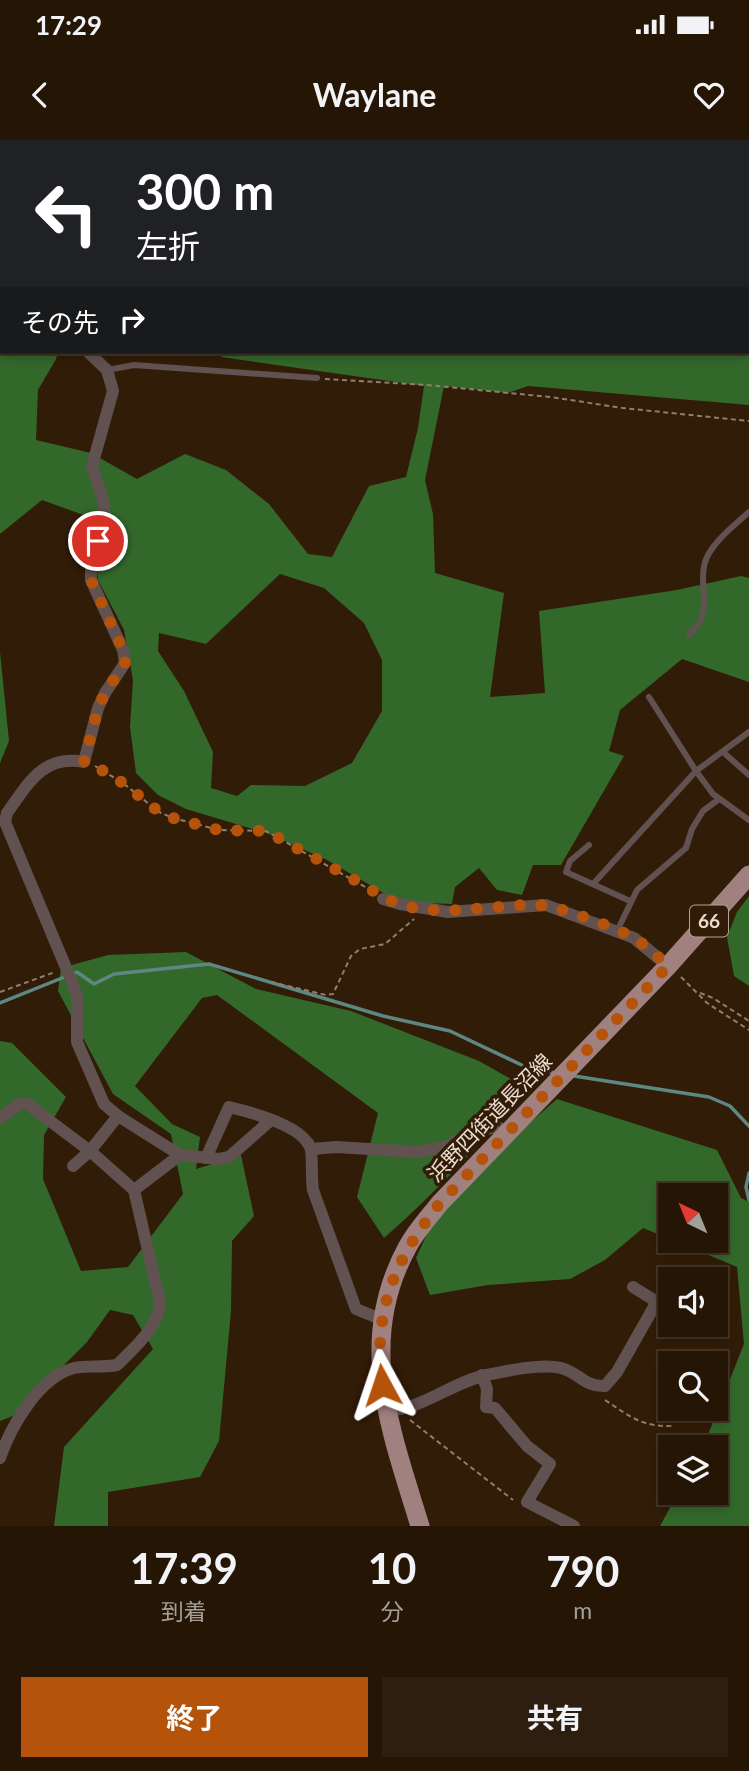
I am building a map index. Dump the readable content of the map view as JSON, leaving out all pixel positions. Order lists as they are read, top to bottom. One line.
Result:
{"streets":{"main road":["66","浜野四街道長沼線"]},"north":"top left","page":{"status":"17:29","header":"Waylane","turn":["300 m","左折"],"then":"その先","eta":["17:39","到着","10","分","790","m"],"buttons":["終了","共有"]}}
